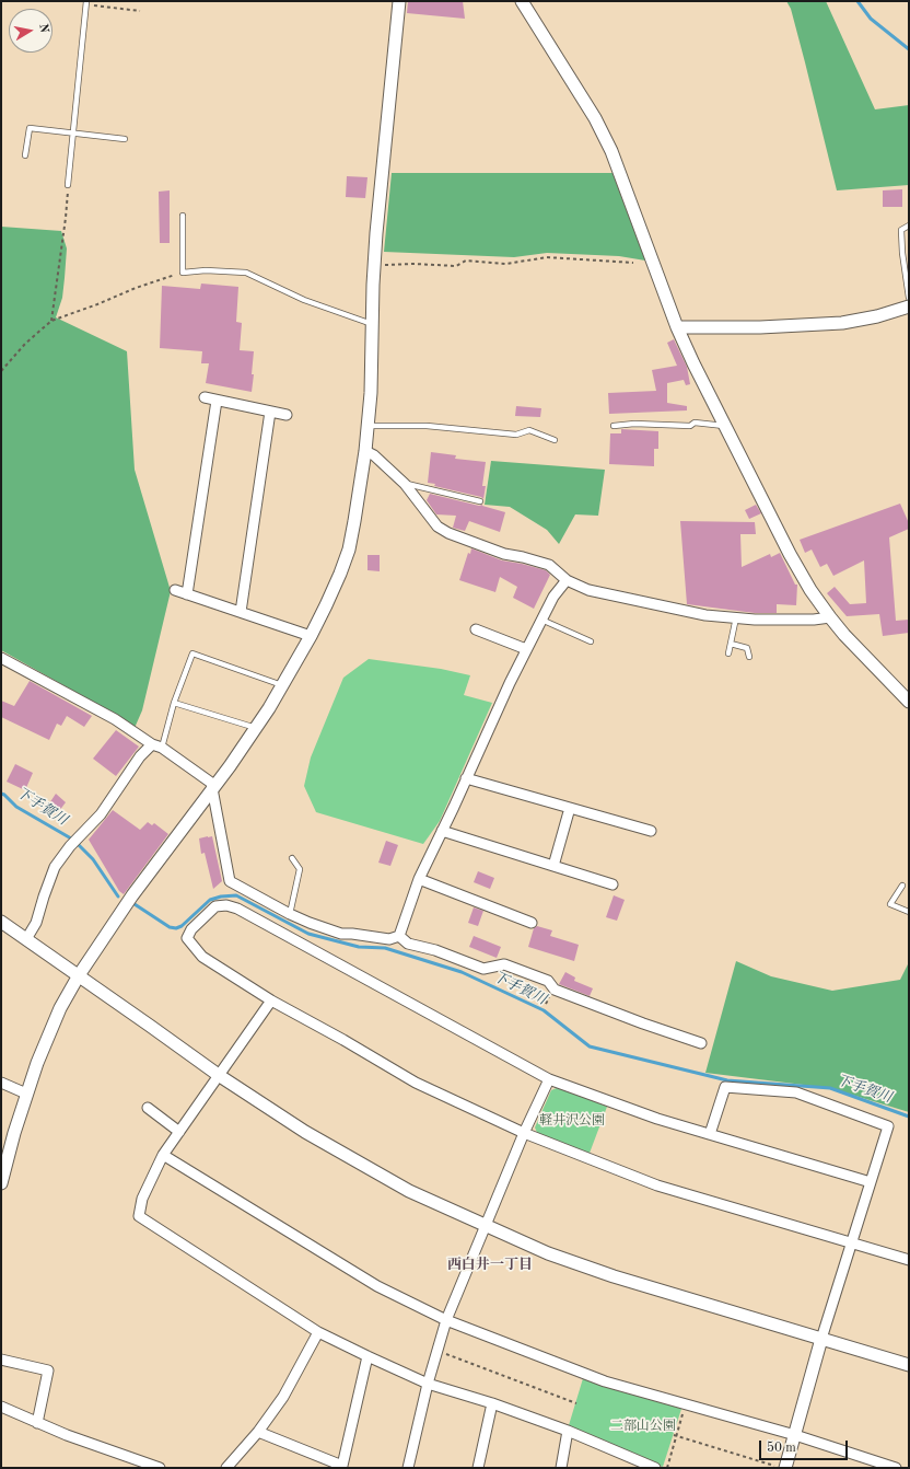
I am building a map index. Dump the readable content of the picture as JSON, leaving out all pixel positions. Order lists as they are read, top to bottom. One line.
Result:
{"districts":["西白井一丁目"],"water":["下手賀川"],"parks":["軽井沢公園","二部山公園"],"scale_bar":"50 m","north":"right"}
